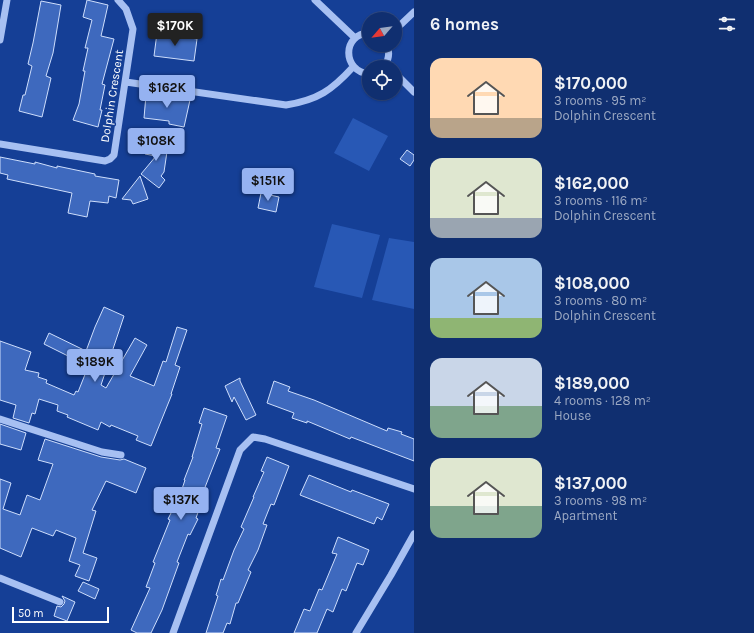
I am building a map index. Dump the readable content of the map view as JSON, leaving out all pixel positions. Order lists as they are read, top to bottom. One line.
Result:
{"streets":{"street":["Dolphin Crescent"]},"scale_bar":"50 m","north":"bottom left","page":{"heading":"6 homes","price":["$170K","$162K","$108K","$151K","$189K","$137K"],"list":[{"name":"$170,000","note":"3 rooms · 95 m² · Dolphin Crescent"},{"name":"$162,000","note":"3 rooms · 116 m² · Dolphin Crescent"},{"name":"$108,000","note":"3 rooms · 80 m² · Dolphin Crescent"},{"name":"$189,000","note":"4 rooms · 128 m² · House"},{"name":"$137,000","note":"3 rooms · 98 m² · Apartment"}],"scale":"50 m"}}
